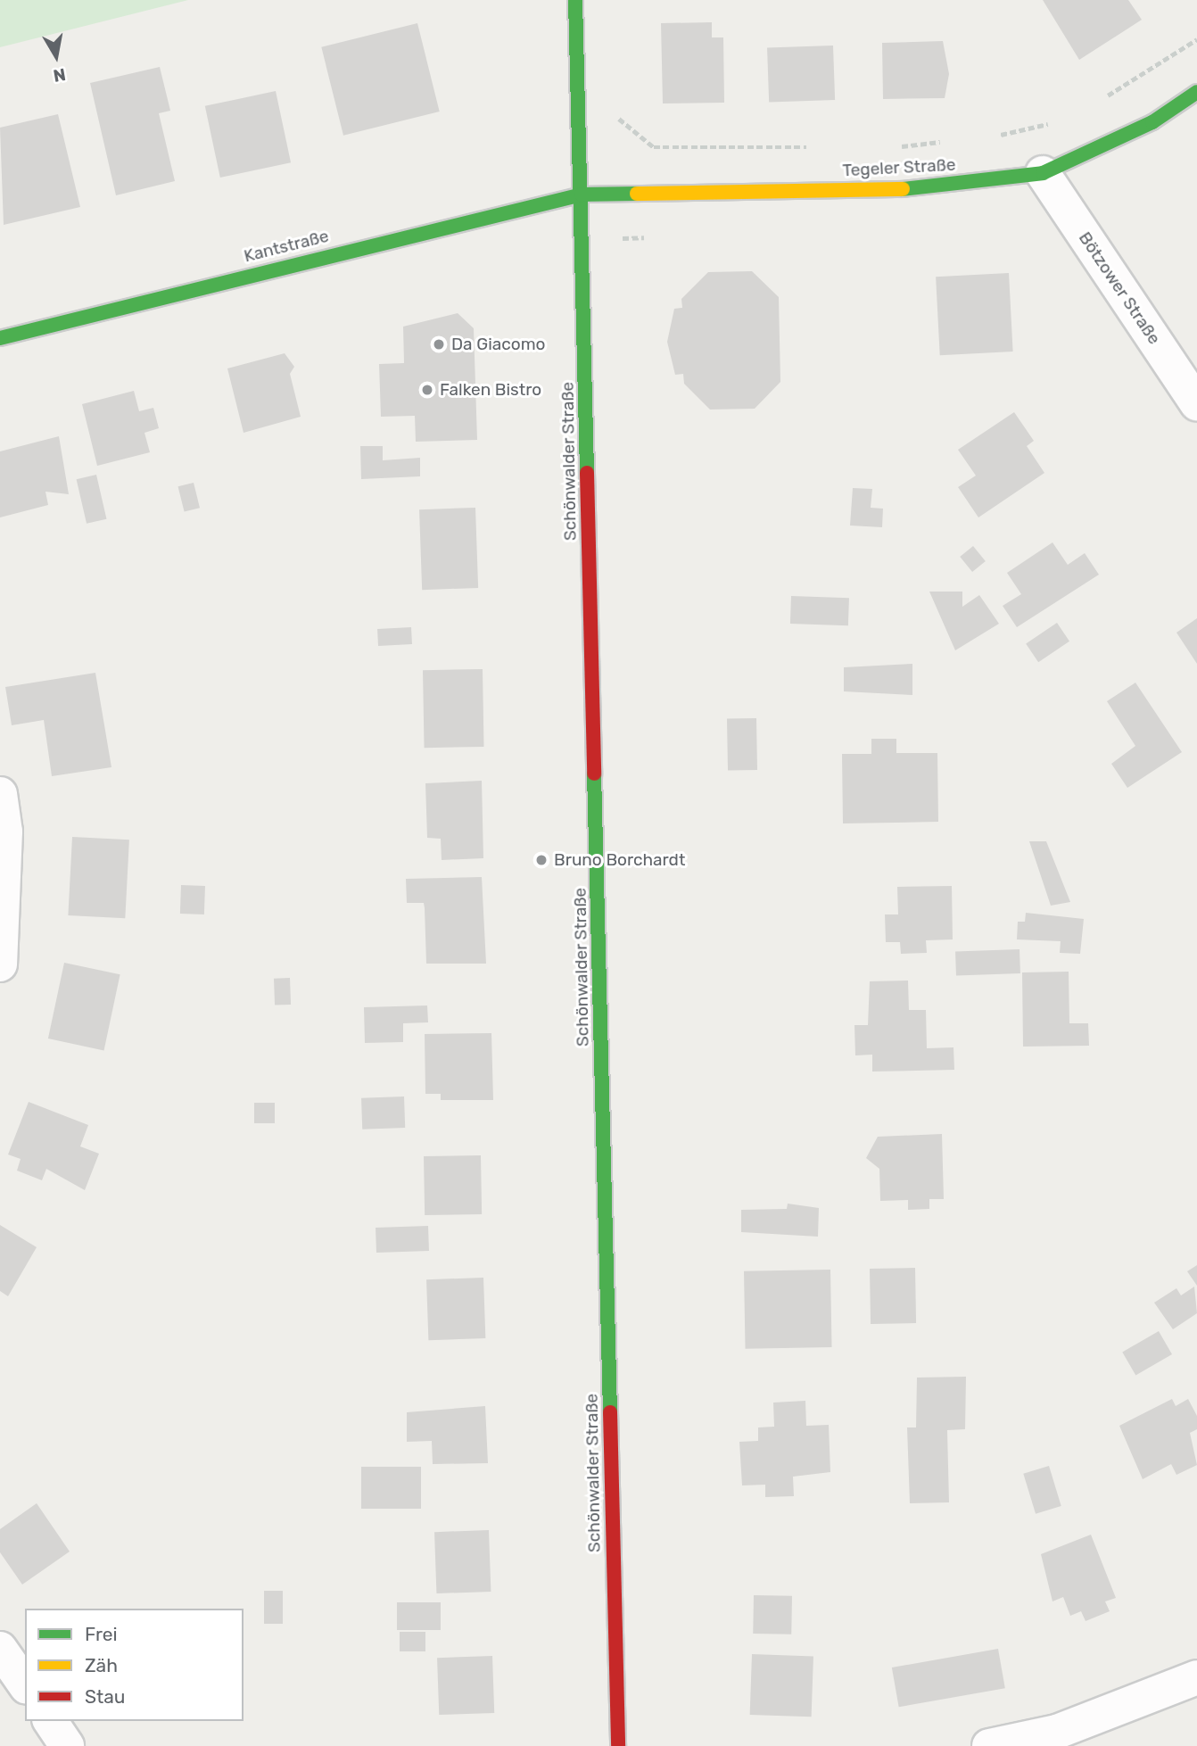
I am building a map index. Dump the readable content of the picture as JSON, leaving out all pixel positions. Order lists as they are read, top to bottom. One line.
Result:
{"streets":{"main road":["Tegeler Straße","Kantstraße","Schönwalder Straße"],"street":["Bötzower Straße"]},"crossings":[["Tegeler Straße","Kantstraße"],["Tegeler Straße","Bötzower Straße"],["Tegeler Straße","Schönwalder Straße"],["Kantstraße","Schönwalder Straße"]],"places":["Da Giacomo","Falken Bistro","Bruno Borchardt"],"legend":["Frei","Zäh","Stau"],"north":"bottom"}
